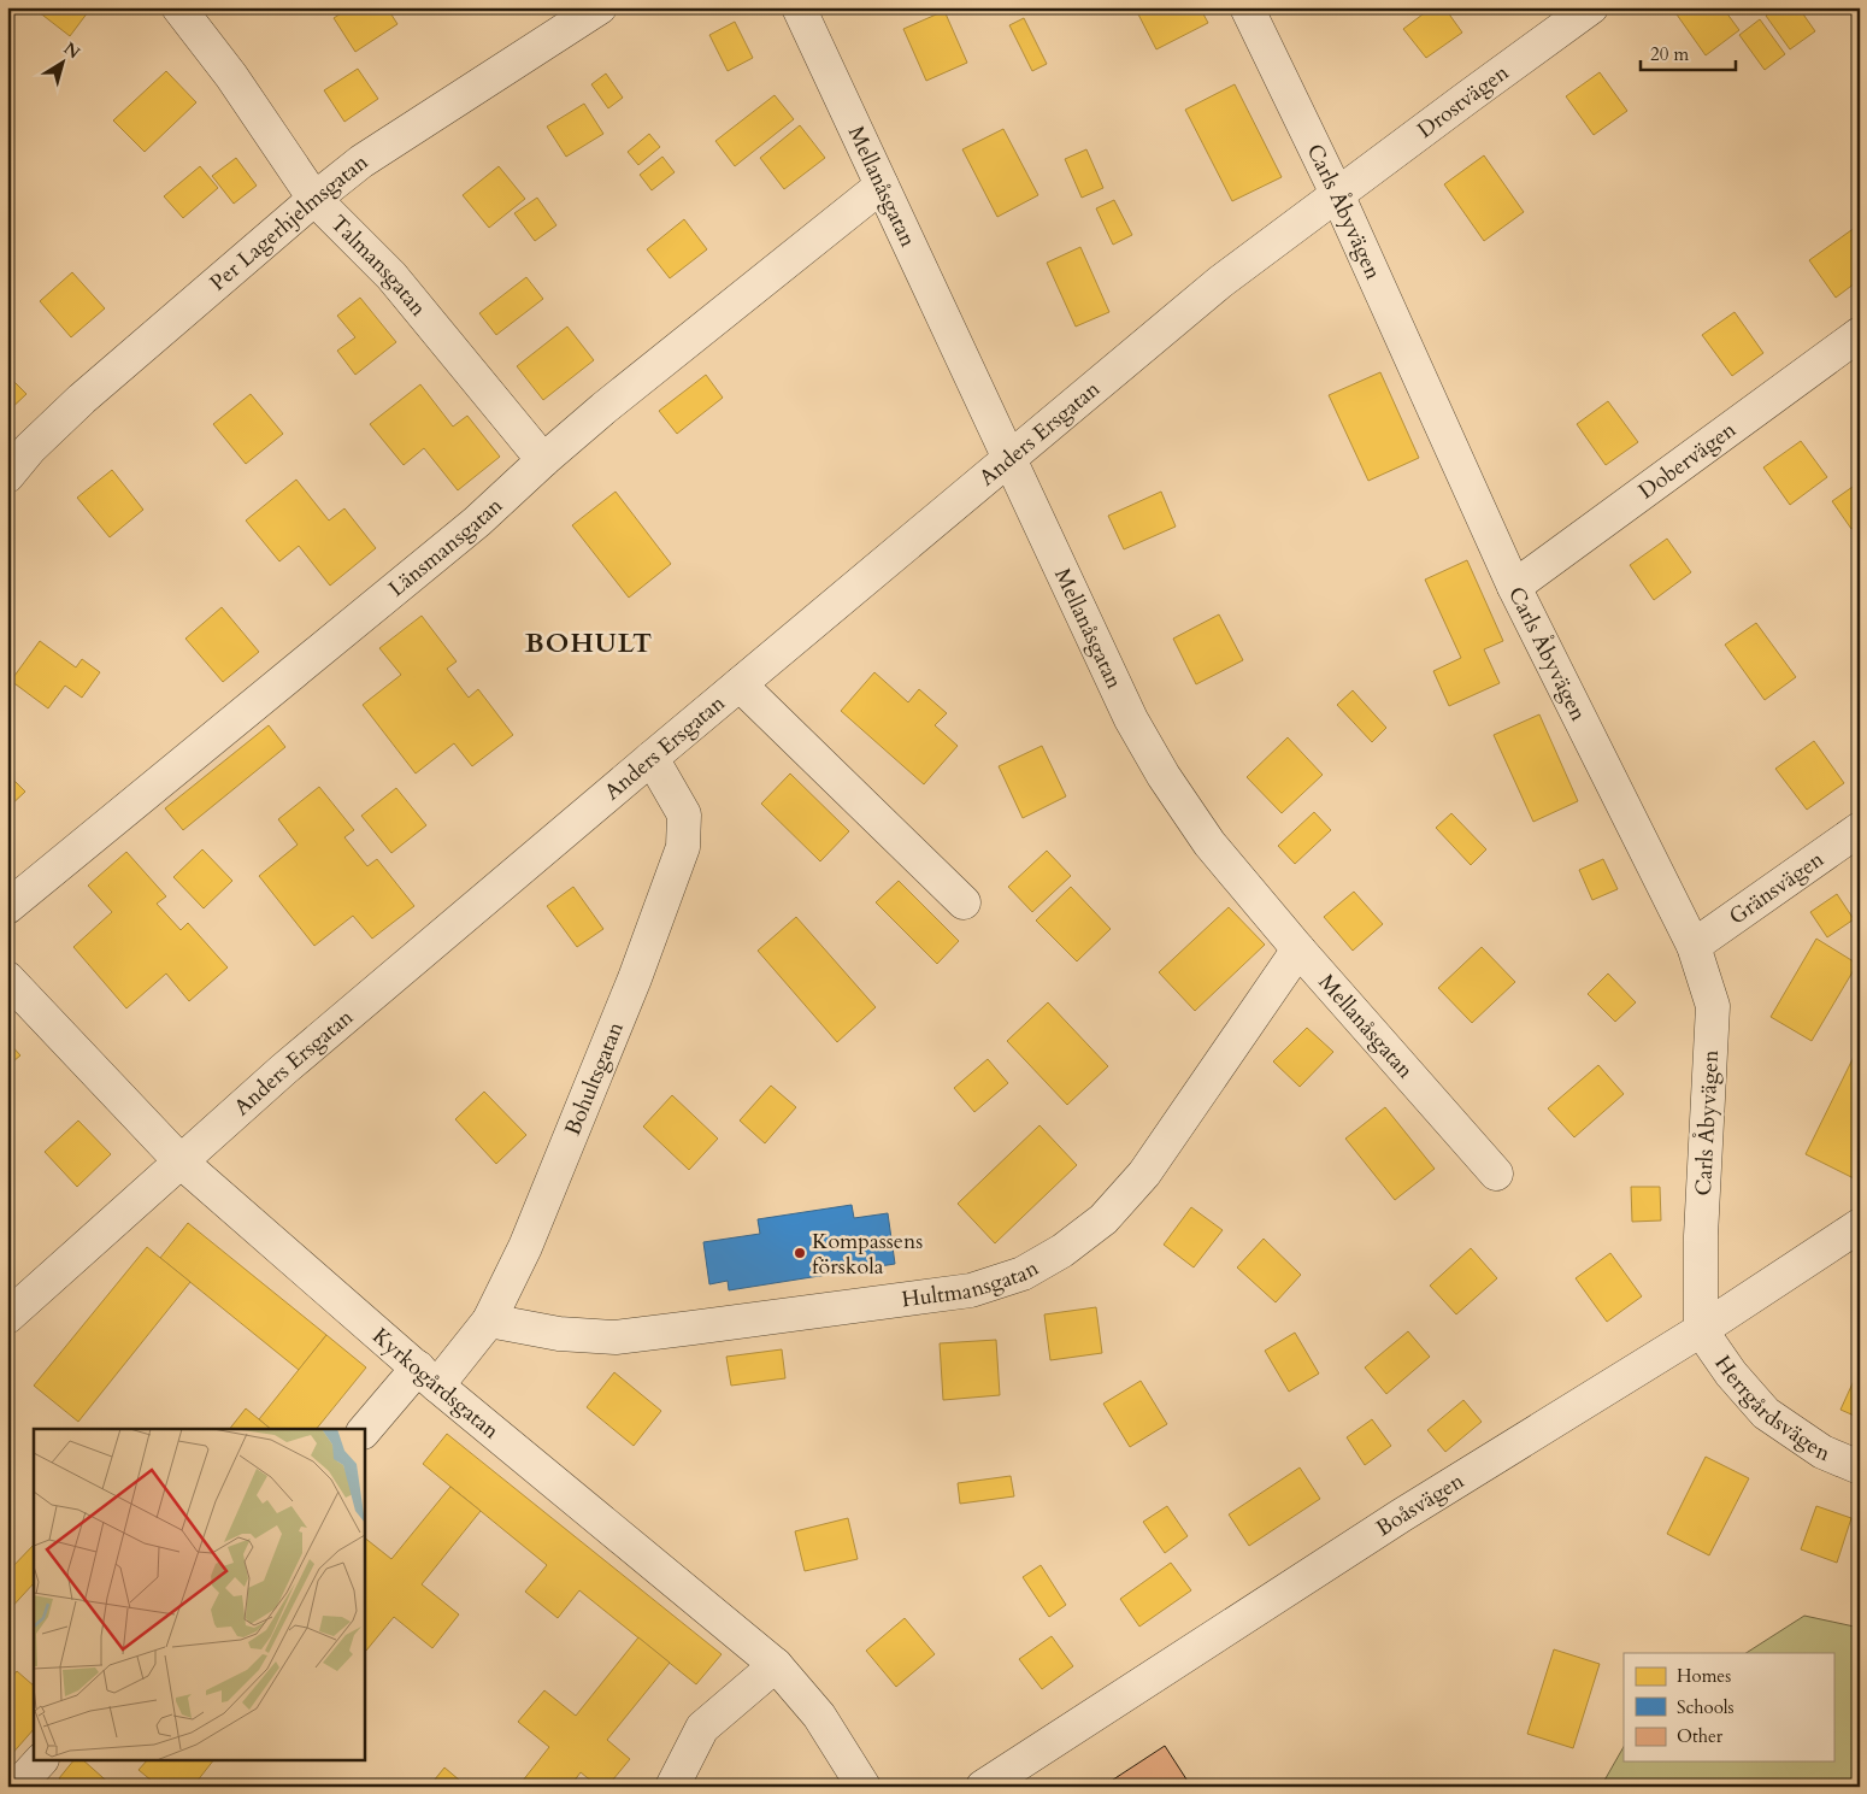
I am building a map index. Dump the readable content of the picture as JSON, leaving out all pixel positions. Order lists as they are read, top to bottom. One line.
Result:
{"streets":{"street":["Drostvägen","Mellanåsgatan","Carls Åbyvägen","Per Lagerhjelmsgatan","Talmansgatan","Anders Ersgatan","Dobervägen","Länsmansgatan","Gränsvägen","Bohultsgatan","Hultmansgatan","Kyrkogårdsgatan","Herrgårdsvägen","Boåsvägen"]},"crossings":[["Drostvägen","Carls Åbyvägen"],["Drostvägen","Anders Ersgatan"],["Mellanåsgatan","Anders Ersgatan"],["Mellanåsgatan","Länsmansgatan"],["Mellanåsgatan","Hultmansgatan"],["Carls Åbyvägen","Anders Ersgatan"],["Carls Åbyvägen","Dobervägen"],["Carls Åbyvägen","Gränsvägen"],["Carls Åbyvägen","Herrgårdsvägen"],["Carls Åbyvägen","Boåsvägen"],["Per Lagerhjelmsgatan","Talmansgatan"],["Talmansgatan","Länsmansgatan"],["Anders Ersgatan","Bohultsgatan"],["Anders Ersgatan","Kyrkogårdsgatan"],["Bohultsgatan","Hultmansgatan"],["Bohultsgatan","Kyrkogårdsgatan"],["Herrgårdsvägen","Boåsvägen"]],"districts":["BOHULT"],"places":["Kompassens förskola"],"legend":["Homes","Schools","Other"],"scale_bar":"20 m","north":"top right"}
